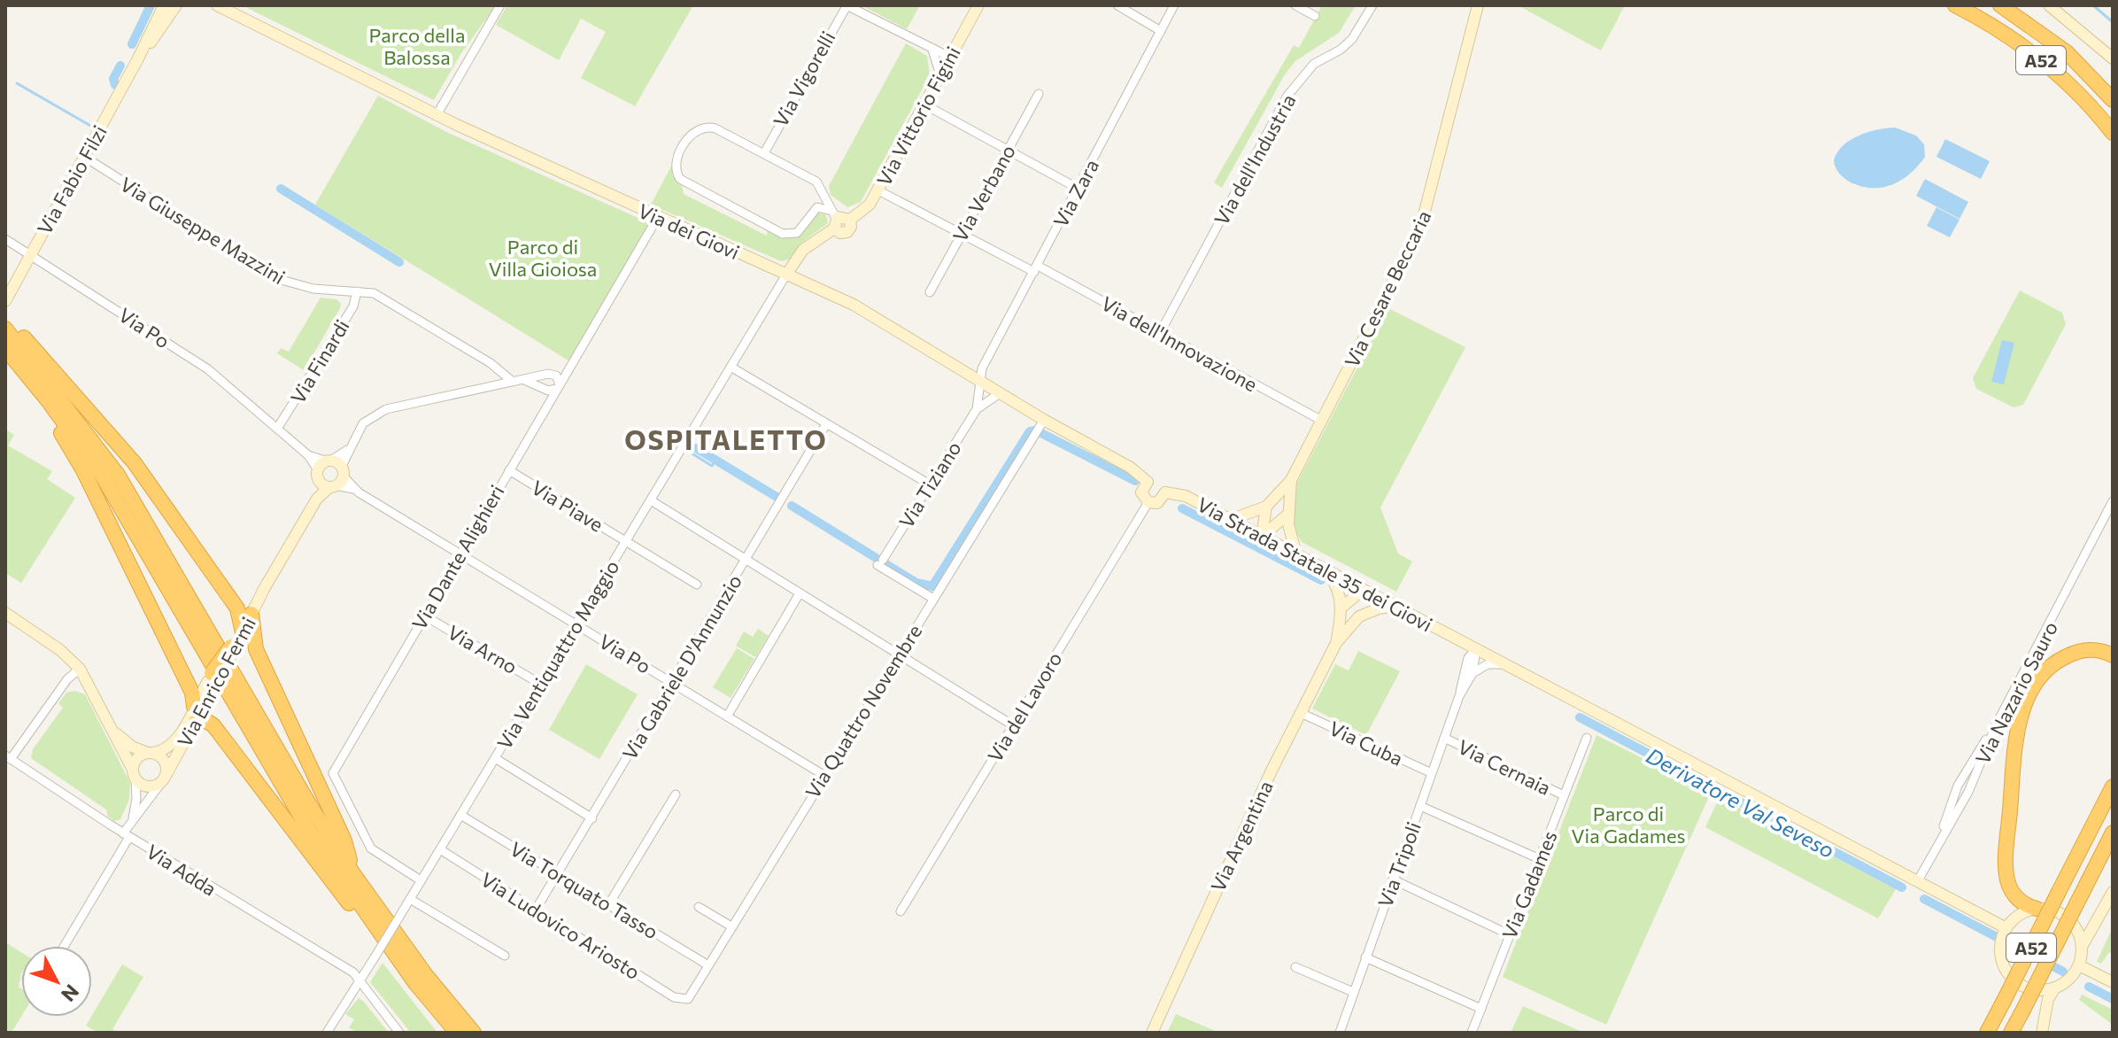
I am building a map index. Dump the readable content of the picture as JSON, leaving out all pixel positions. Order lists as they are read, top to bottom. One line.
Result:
{"streets":{"highway":["A52"],"street":["Via Vigorelli","Via Vittorio Figini","Via dell'Industria","Via Fabio Filzi","Via Verbano","Via Zara","Via Giuseppe Mazzini","Via dei Giovi","Via Cesare Beccaria","Via Po","Via dell'Innovazione","Via Finardi","Via Tiziano","Via Piave","Via Dante Alighieri","Via Strada Statale 35 dei Giovi","Via Arno","Via Ventiquattro Maggio","Via Gabriele D'Annunzio","Via Enrico Fermi","Via Nazario Sauro","Via del Lavoro","Via Quattro Novembre","Via Cuba","Via Cernaia","Via Argentina","Via Tripoli","Via Adda","Via Gadames","Via Torquato Tasso","Via Ludovico Ariosto"]},"crossings":[["Via Vittorio Figini","Via dell'Innovazione"],["Via dell'Industria","Via dell'Innovazione"],["Via Fabio Filzi","Via Giuseppe Mazzini"],["Via Fabio Filzi","Via Po"],["Via Verbano","Via dell'Innovazione"],["Via Zara","Via dei Giovi"],["Via Zara","Via dell'Innovazione"],["Via Zara","Via Tiziano"],["Via Giuseppe Mazzini","Via Finardi"],["Via dei Giovi","Via Tiziano"],["Via dei Giovi","Via Dante Alighieri"],["Via dei Giovi","Via Strada Statale 35 dei Giovi"],["Via dei Giovi","Via Ventiquattro Maggio"],["Via dei Giovi","Via del Lavoro"],["Via dei Giovi","Via Quattro Novembre"],["Via Cesare Beccaria","Via dell'Innovazione"],["Via Po","Via Finardi"],["Via Po","Via Dante Alighieri"],["Via Po","Via Ventiquattro Maggio"],["Via Po","Via Gabriele D'Annunzio"],["Via Po","Via Enrico Fermi"],["Via Po","Via Quattro Novembre"],["Via Tiziano","Via Quattro Novembre"],["Via Piave","Via Dante Alighieri"],["Via Piave","Via Ventiquattro Maggio"],["Via Dante Alighieri","Via Arno"],["Via Dante Alighieri","Via Ventiquattro Maggio"],["Via Strada Statale 35 dei Giovi","Via del Lavoro"],["Via Strada Statale 35 dei Giovi","Via Tripoli"],["Via Arno","Via Ventiquattro Maggio"],["Via Ventiquattro Maggio","Via Adda"],["Via Ventiquattro Maggio","Via Torquato Tasso"],["Via Ventiquattro Maggio","Via Ludovico Ariosto"],["Via Gabriele D'Annunzio","Via Torquato Tasso"],["Via Gabriele D'Annunzio","Via Ludovico Ariosto"],["Via Enrico Fermi","Via Adda"],["Via Quattro Novembre","Via Torquato Tasso"],["Via Quattro Novembre","Via Ludovico Ariosto"],["Via Cuba","Via Argentina"],["Via Cuba","Via Tripoli"],["Via Cernaia","Via Tripoli"],["Via Cernaia","Via Gadames"]],"districts":["OSPITALETTO"],"water":["Derivatore Val Seveso"],"parks":["Parco della Balossa","Parco di Villa Gioiosa","Parco di Via Gadames"],"north":"bottom right"}
